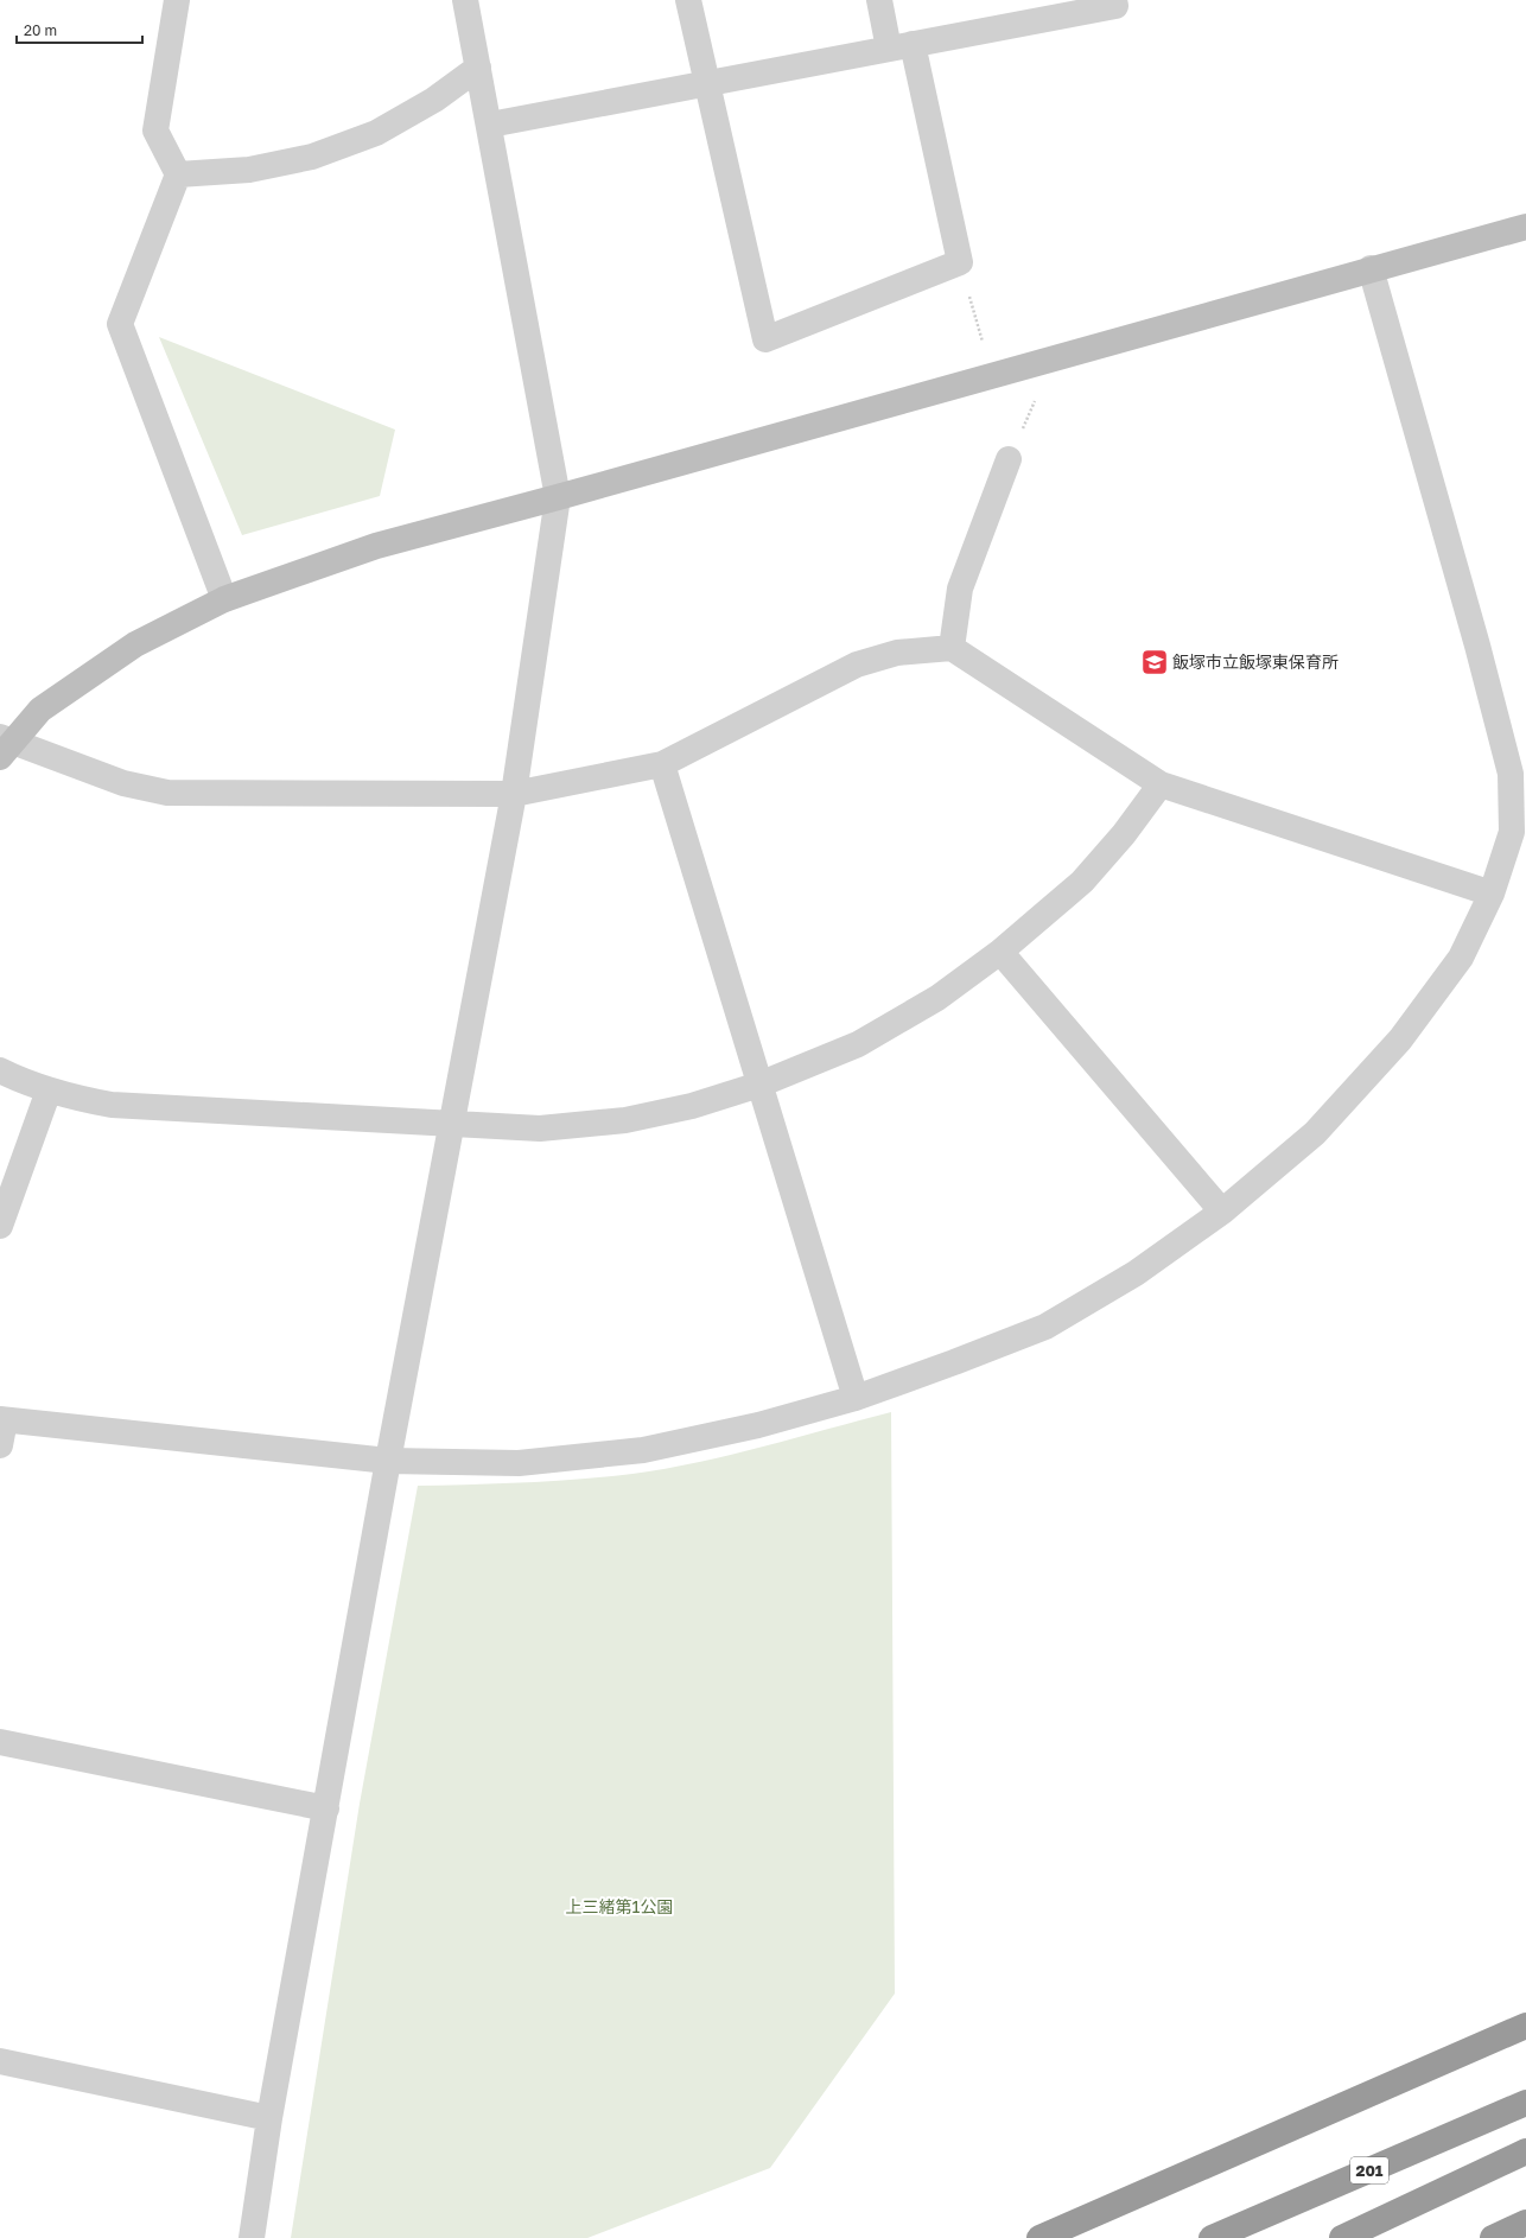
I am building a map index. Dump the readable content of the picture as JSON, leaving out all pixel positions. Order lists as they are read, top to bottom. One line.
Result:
{"streets":{"highway":["201"]},"parks":["上三緒第1公園"],"places":{"school or university":["飯塚市立飯塚東保育所"]},"scale_bar":"20 m"}
